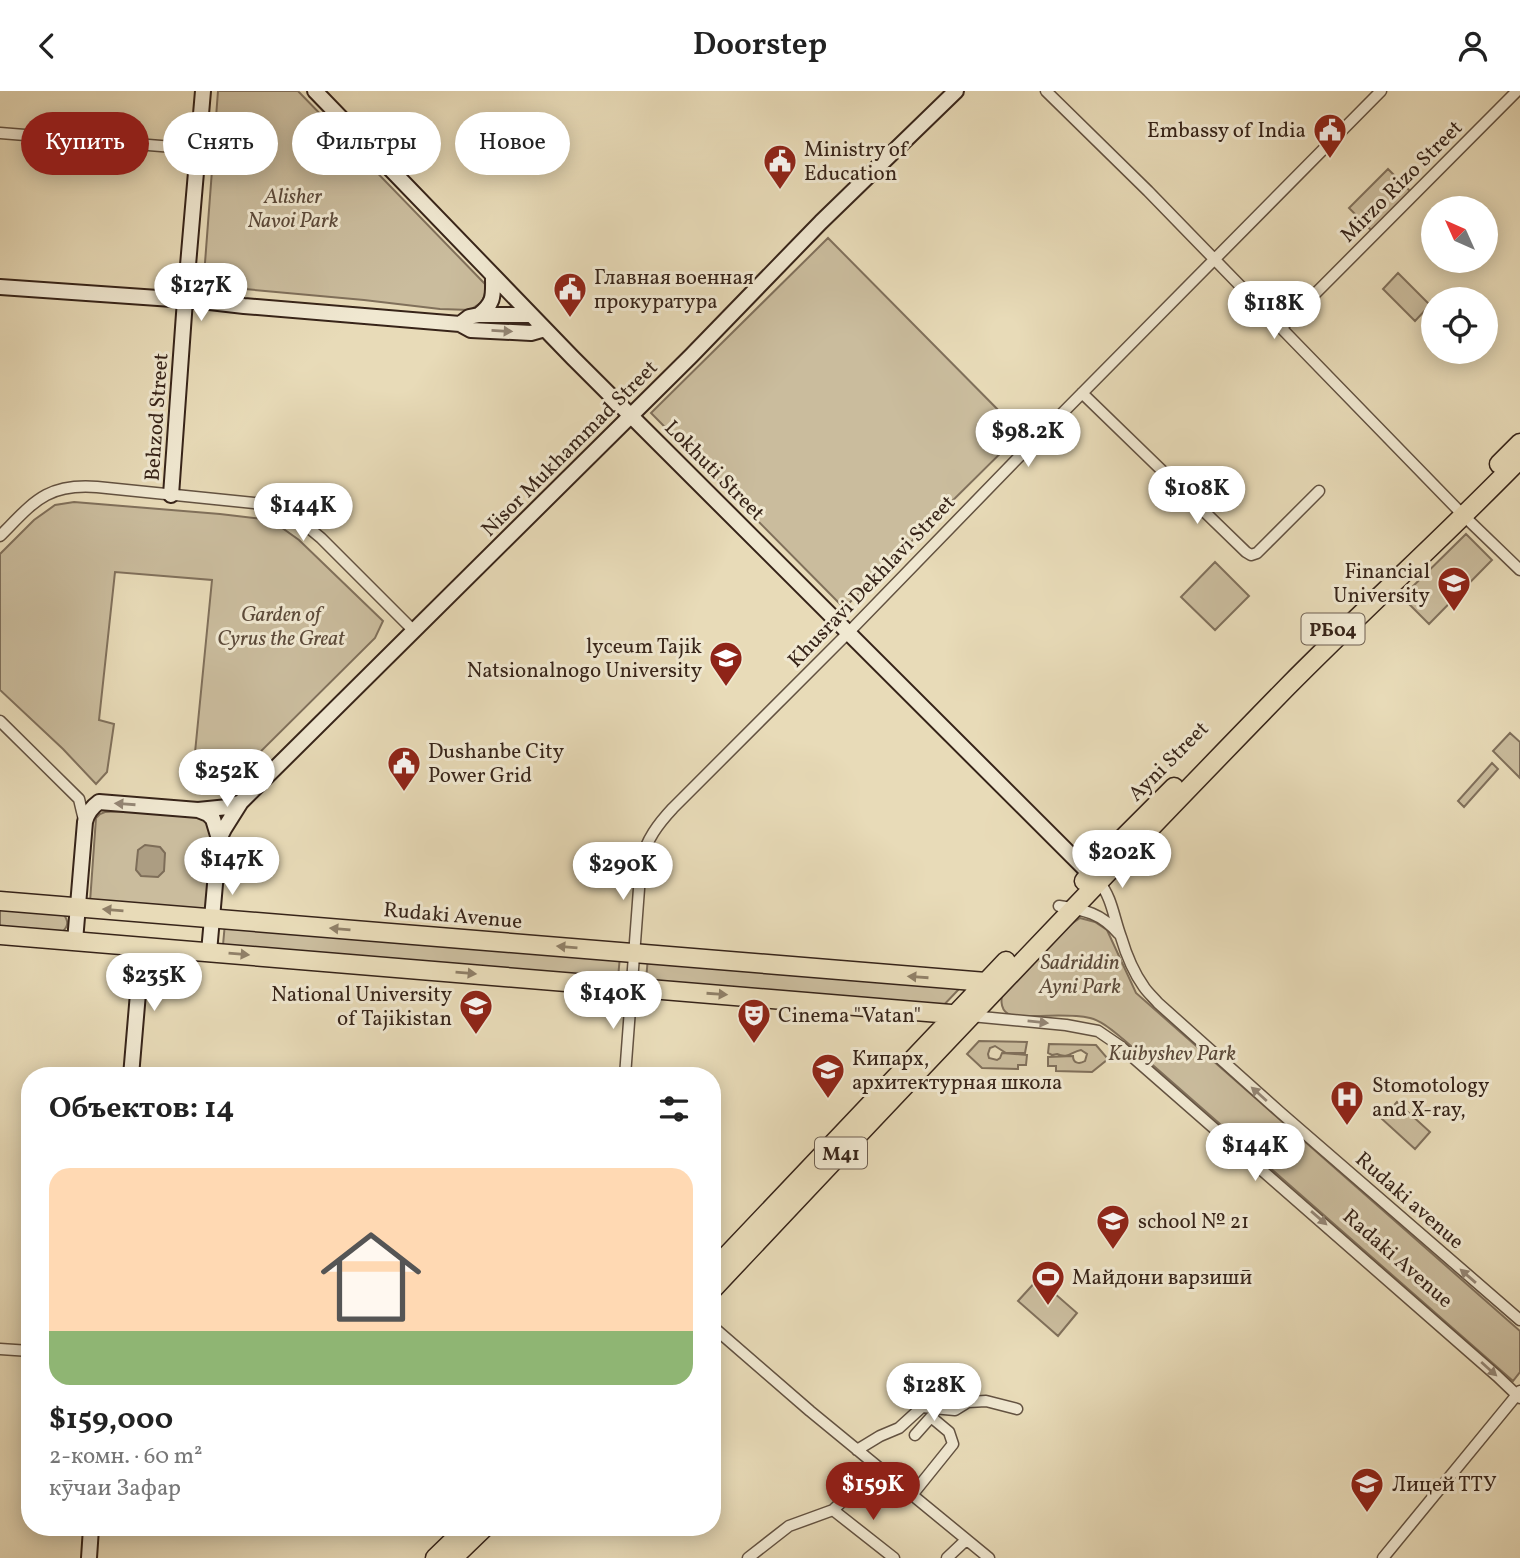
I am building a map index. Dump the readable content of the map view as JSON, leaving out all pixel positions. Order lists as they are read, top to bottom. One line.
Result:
{"streets":{"highway":["РБ04","Ayni Street","Rudaki Avenue","M41"],"street":["Mirzo Rizo Street","Behzod Street","Nisor Mukhammad Street","Lokhuti Street","Khusravi Dekhlavi Street","Rudaki avenue","Radaki Avenue"]},"crossings":[["Nisor Mukhammad Street","Lokhuti Street"],["Nisor Mukhammad Street","Rudaki Avenue"],["Lokhuti Street","Khusravi Dekhlavi Street"],["Lokhuti Street","Ayni Street"],["Lokhuti Street","Rudaki avenue"],["Khusravi Dekhlavi Street","Rudaki Avenue"],["РБ04","Ayni Street"],["Ayni Street","Rudaki Avenue"],["Ayni Street","M41"],["Ayni Street","Rudaki avenue"],["Ayni Street","Radaki Avenue"],["M41","Radaki Avenue"]],"one_way":["Rudaki avenue","Radaki Avenue"],"parks":["Alisher Navoi Park","Garden of Cyrus the Great","Sadriddin Ayni Park","Kuibyshev Park"],"places":{"public building":["Embassy of India","Ministry of Education","Главная военная прокуратура","Dushanbe City Power Grid"],"school or university":["Financial University","lyceum Tajik Natsionalnogo University","National University of Tajikistan","Кипарх, архитектурная школа","school № 21","Лицей ТТУ"],"theatre":["Cinema \"Vatan\""],"hospital":["Stomotology and X-ray,"],"sports":["Майдони варзишӣ"]},"north":"top left","page":{"header":"Doorstep","chip":["Купить","Снять","Фильтры","Новое"],"price":["$127K","$118K","$98.2K","$108K","$144K","$252K","$202K","$147K","$290K","$235K","$140K","$144K","$128K","$159K"],"heading":"Объектов: 14","list":[{"name":"$159,000","note":"2-комн. · 60 m² · кӯчаи Зафар"}]}}
